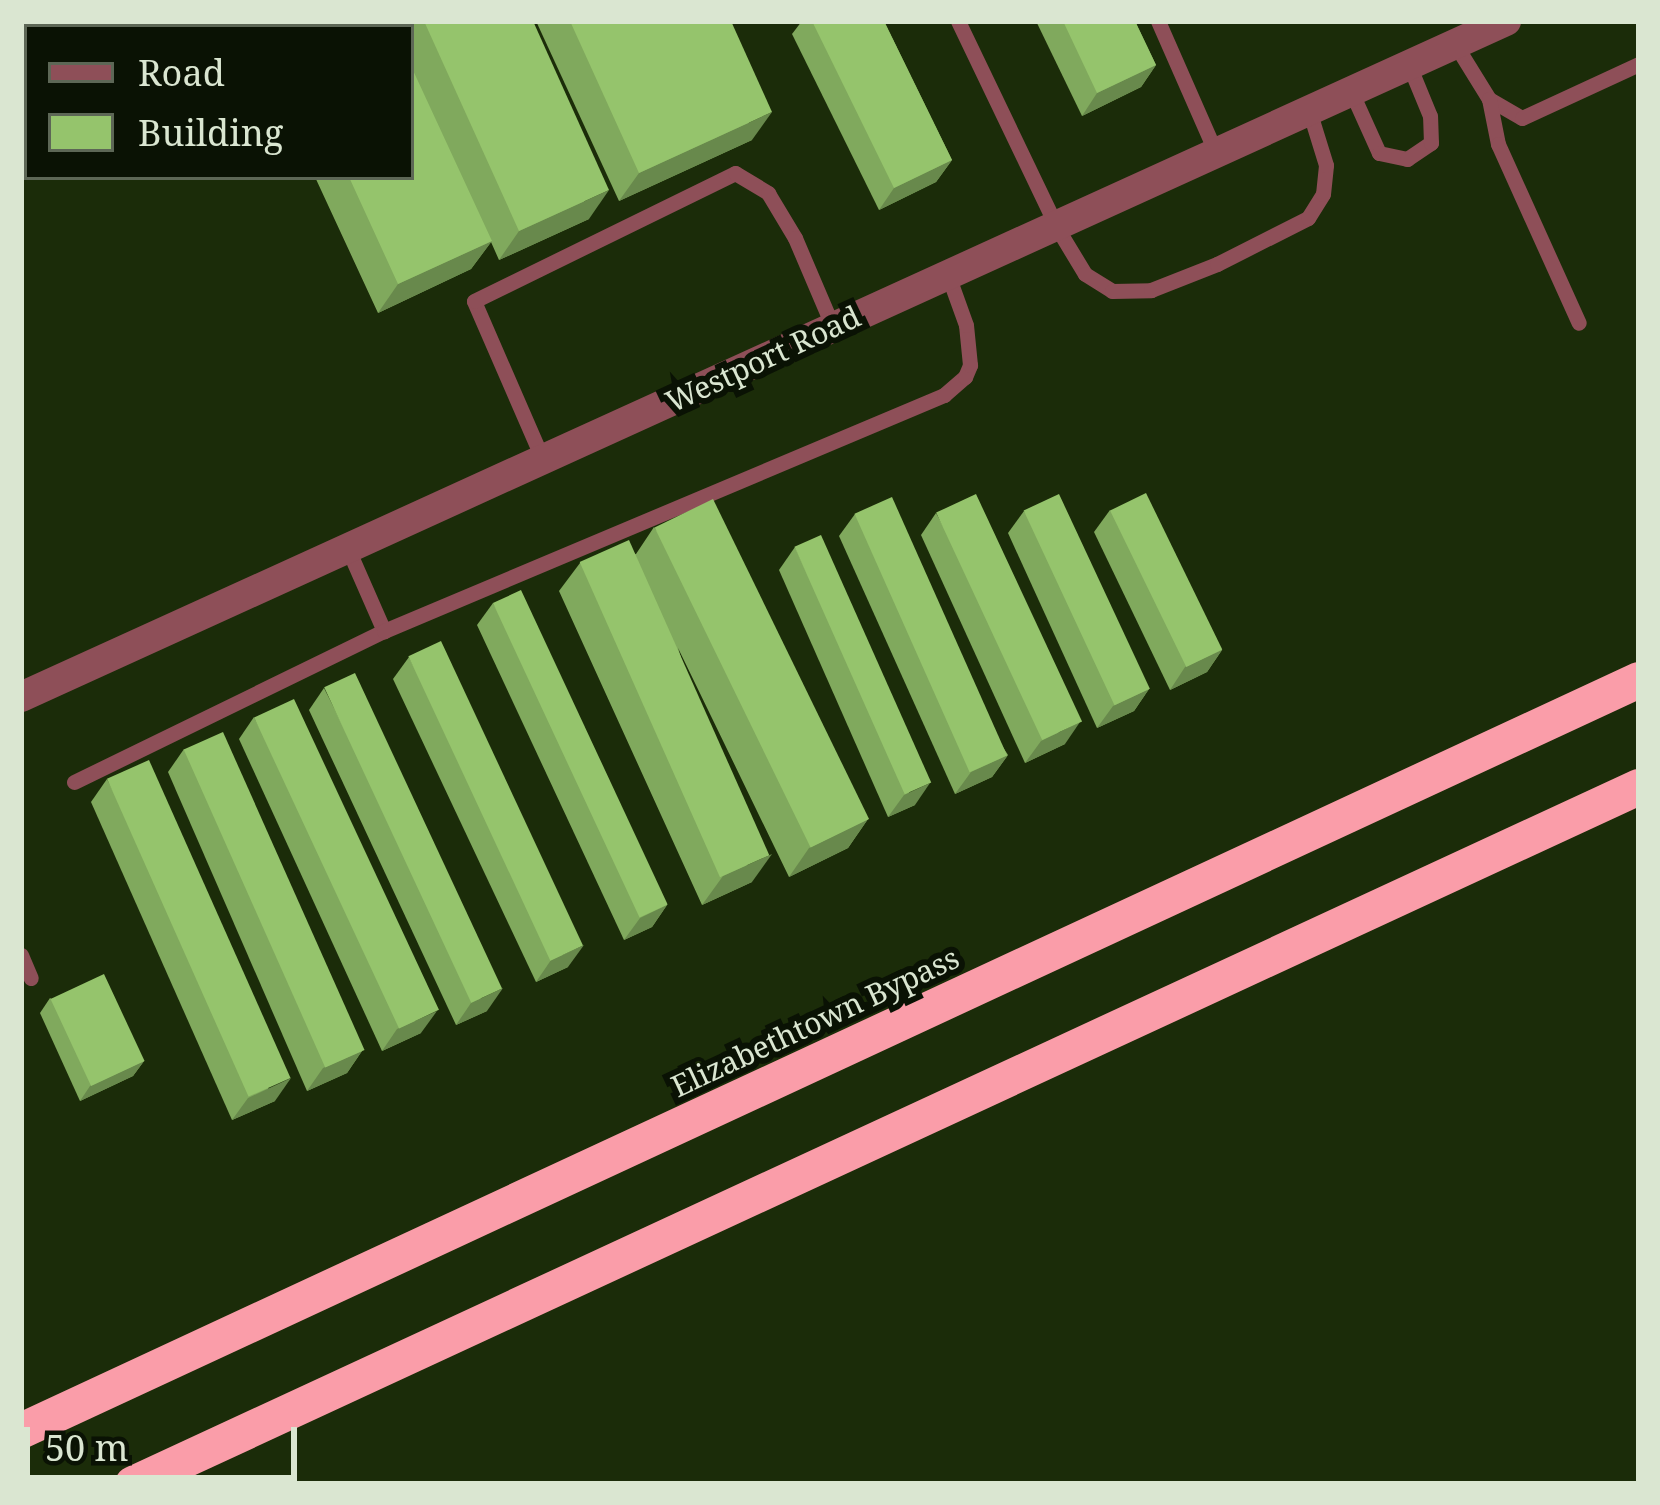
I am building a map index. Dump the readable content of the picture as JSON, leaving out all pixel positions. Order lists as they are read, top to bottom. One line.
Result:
{"streets":{"highway":["Elizabethtown Bypass"],"street":["Westport Road"]},"legend":["Road","Building"],"scale_bar":"50 m"}
